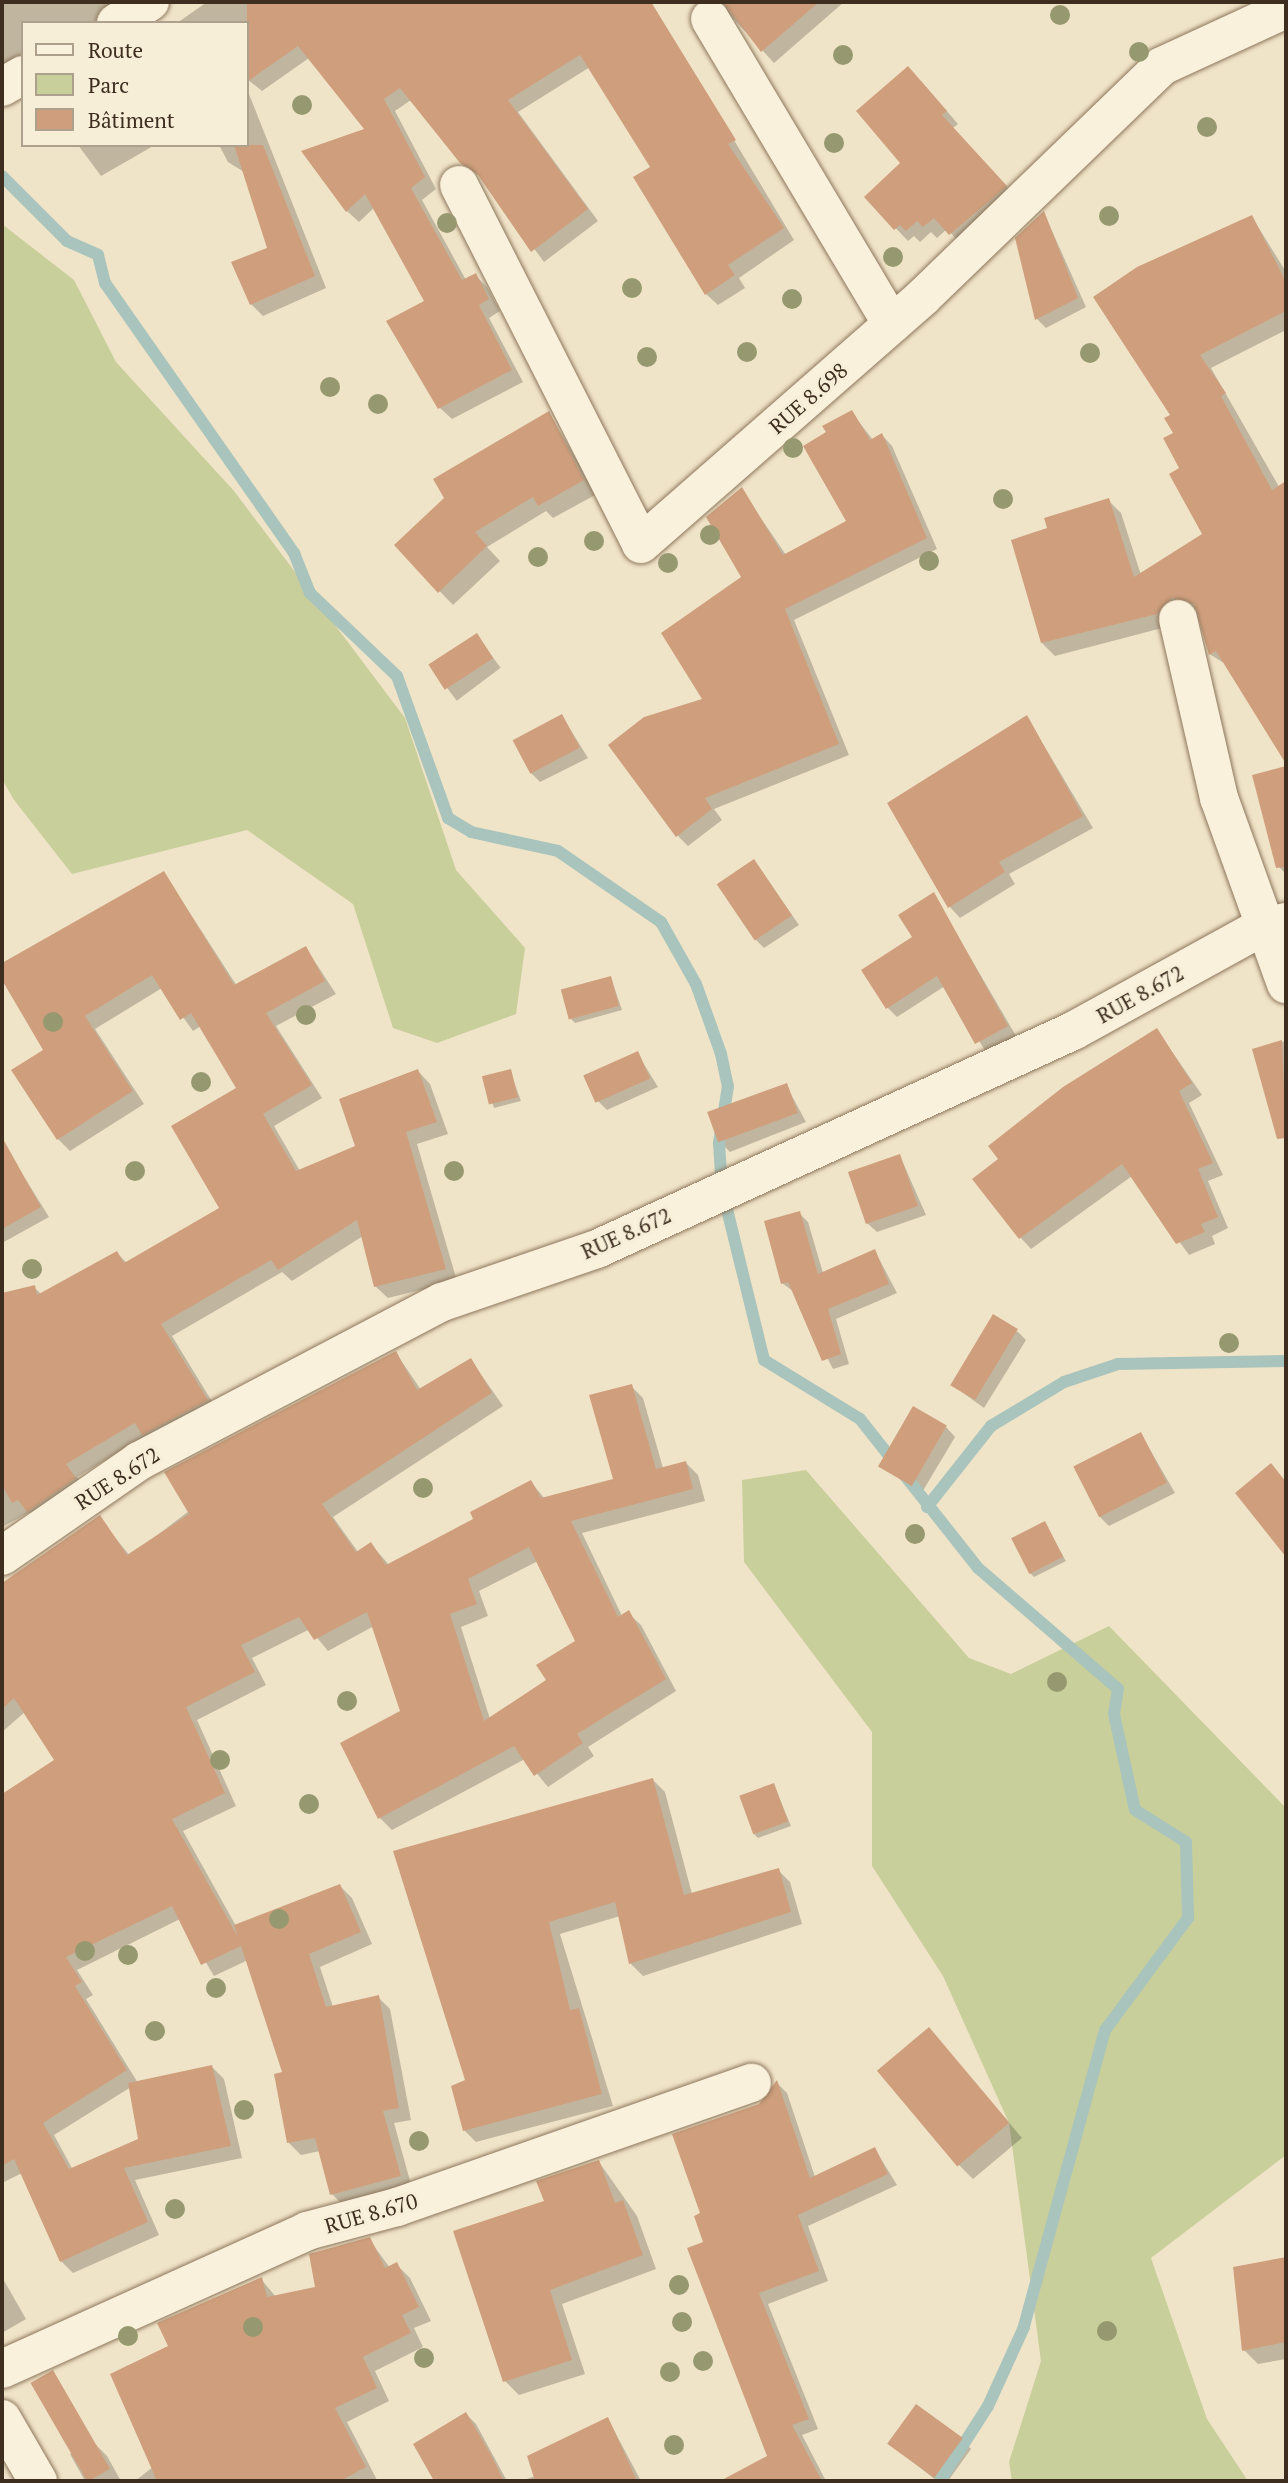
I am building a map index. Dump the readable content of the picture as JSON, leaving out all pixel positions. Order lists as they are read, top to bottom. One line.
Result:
{"streets":{"street":["RUE 8.698","RUE 8.672","RUE 8.670"]},"legend":["Route","Parc","Bâtiment"]}
